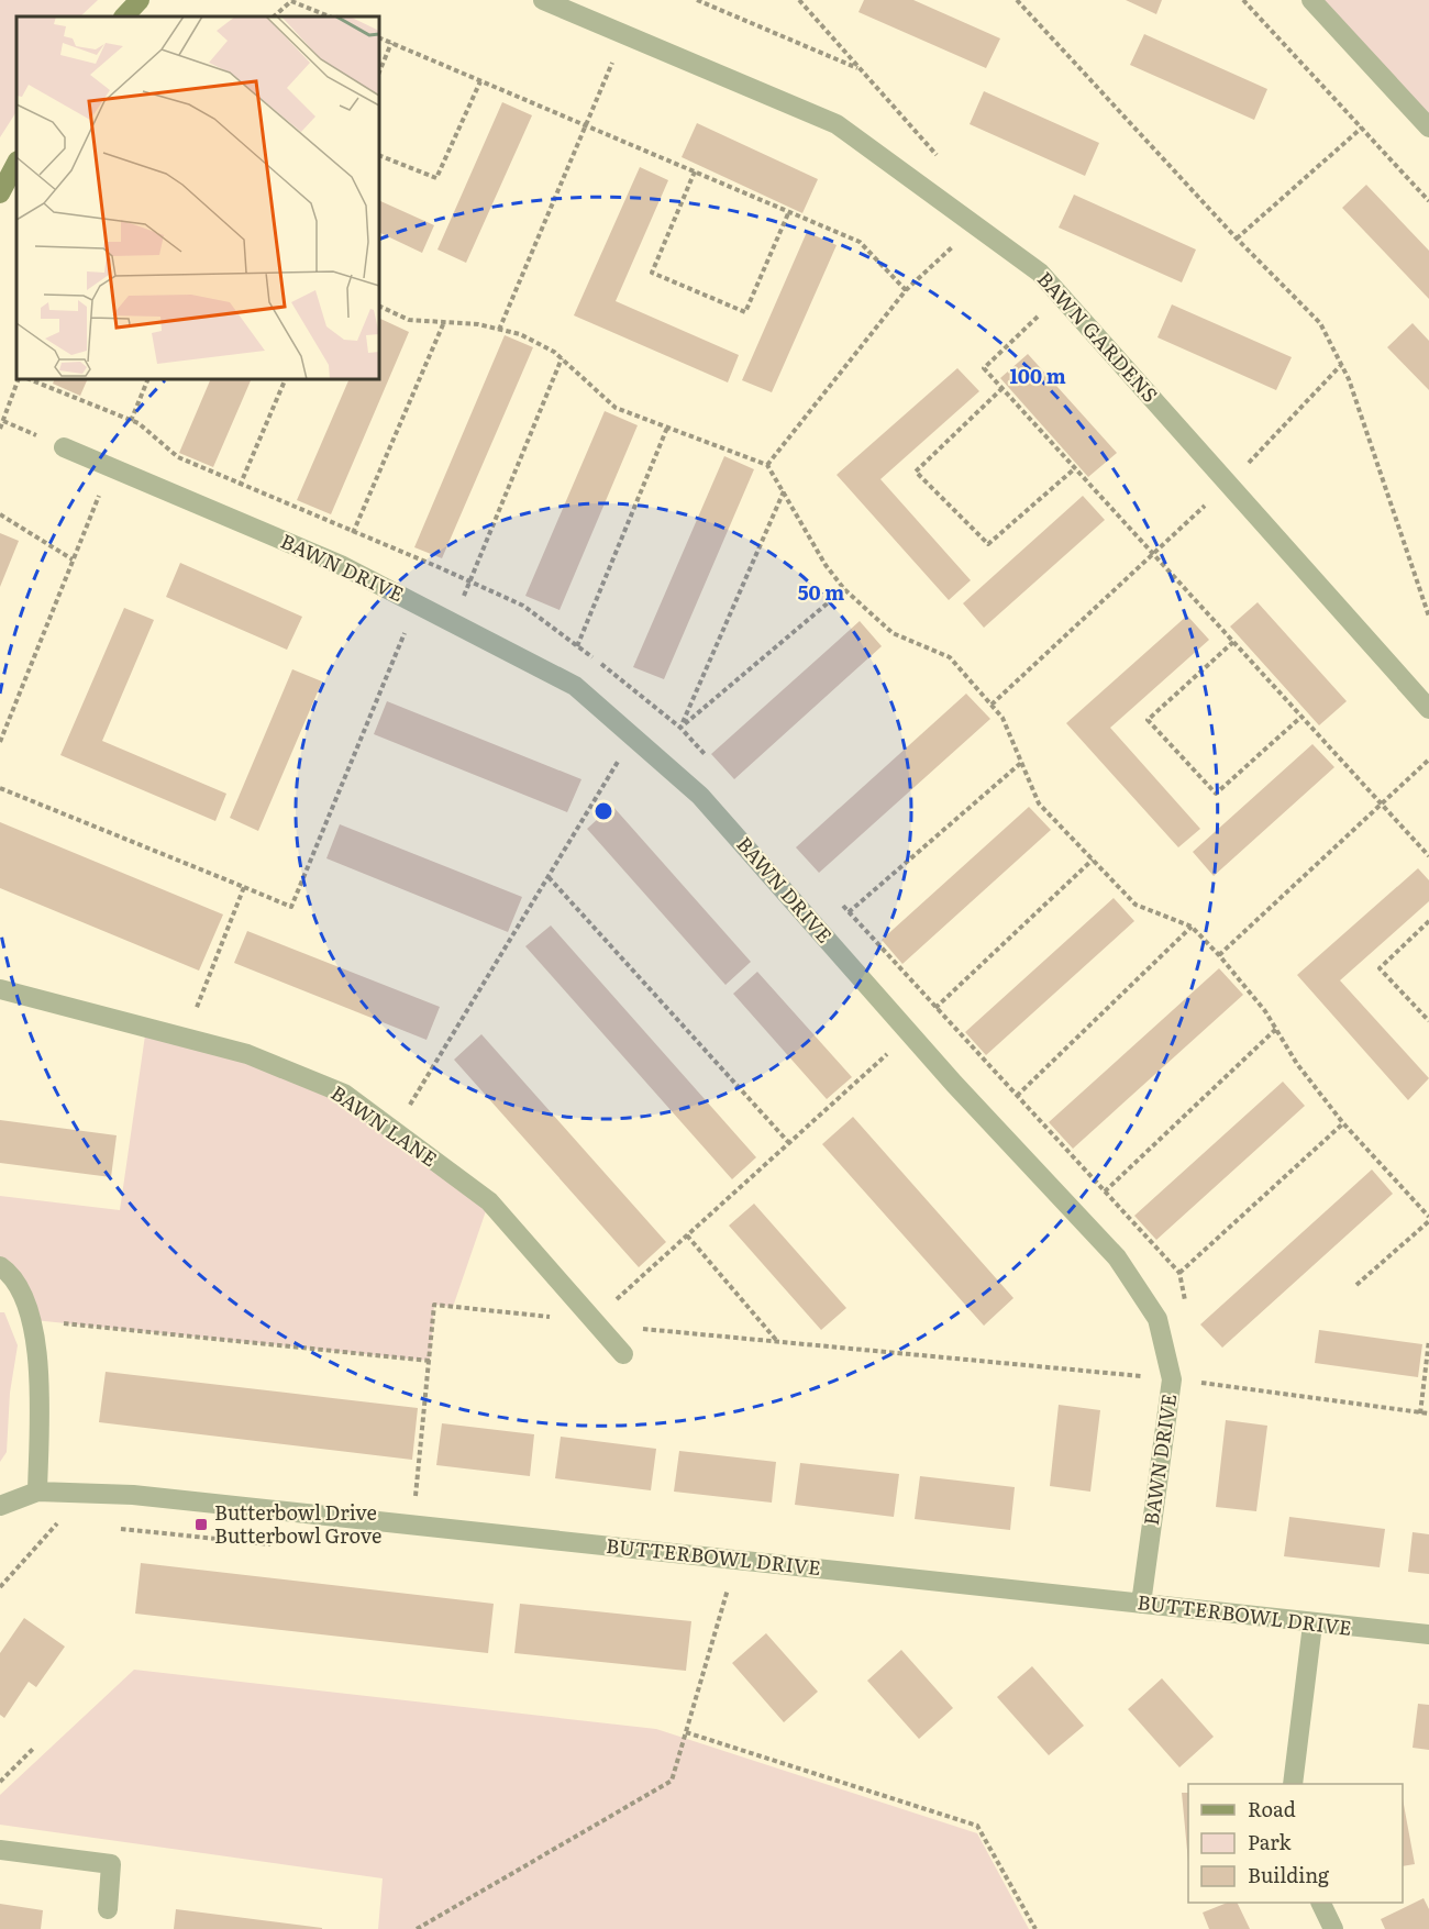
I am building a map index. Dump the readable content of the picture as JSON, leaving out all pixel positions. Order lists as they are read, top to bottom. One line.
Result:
{"streets":{"street":["BAWN GARDENS","BAWN DRIVE","BAWN LANE","BUTTERBOWL DRIVE"]},"crossings":[["BAWN DRIVE","BUTTERBOWL DRIVE"]],"places":{"transit":["Butterbowl Drive Butterbowl Grove"]},"legend":["Road","Park","Building"],"rings":["100 m","50 m"]}
